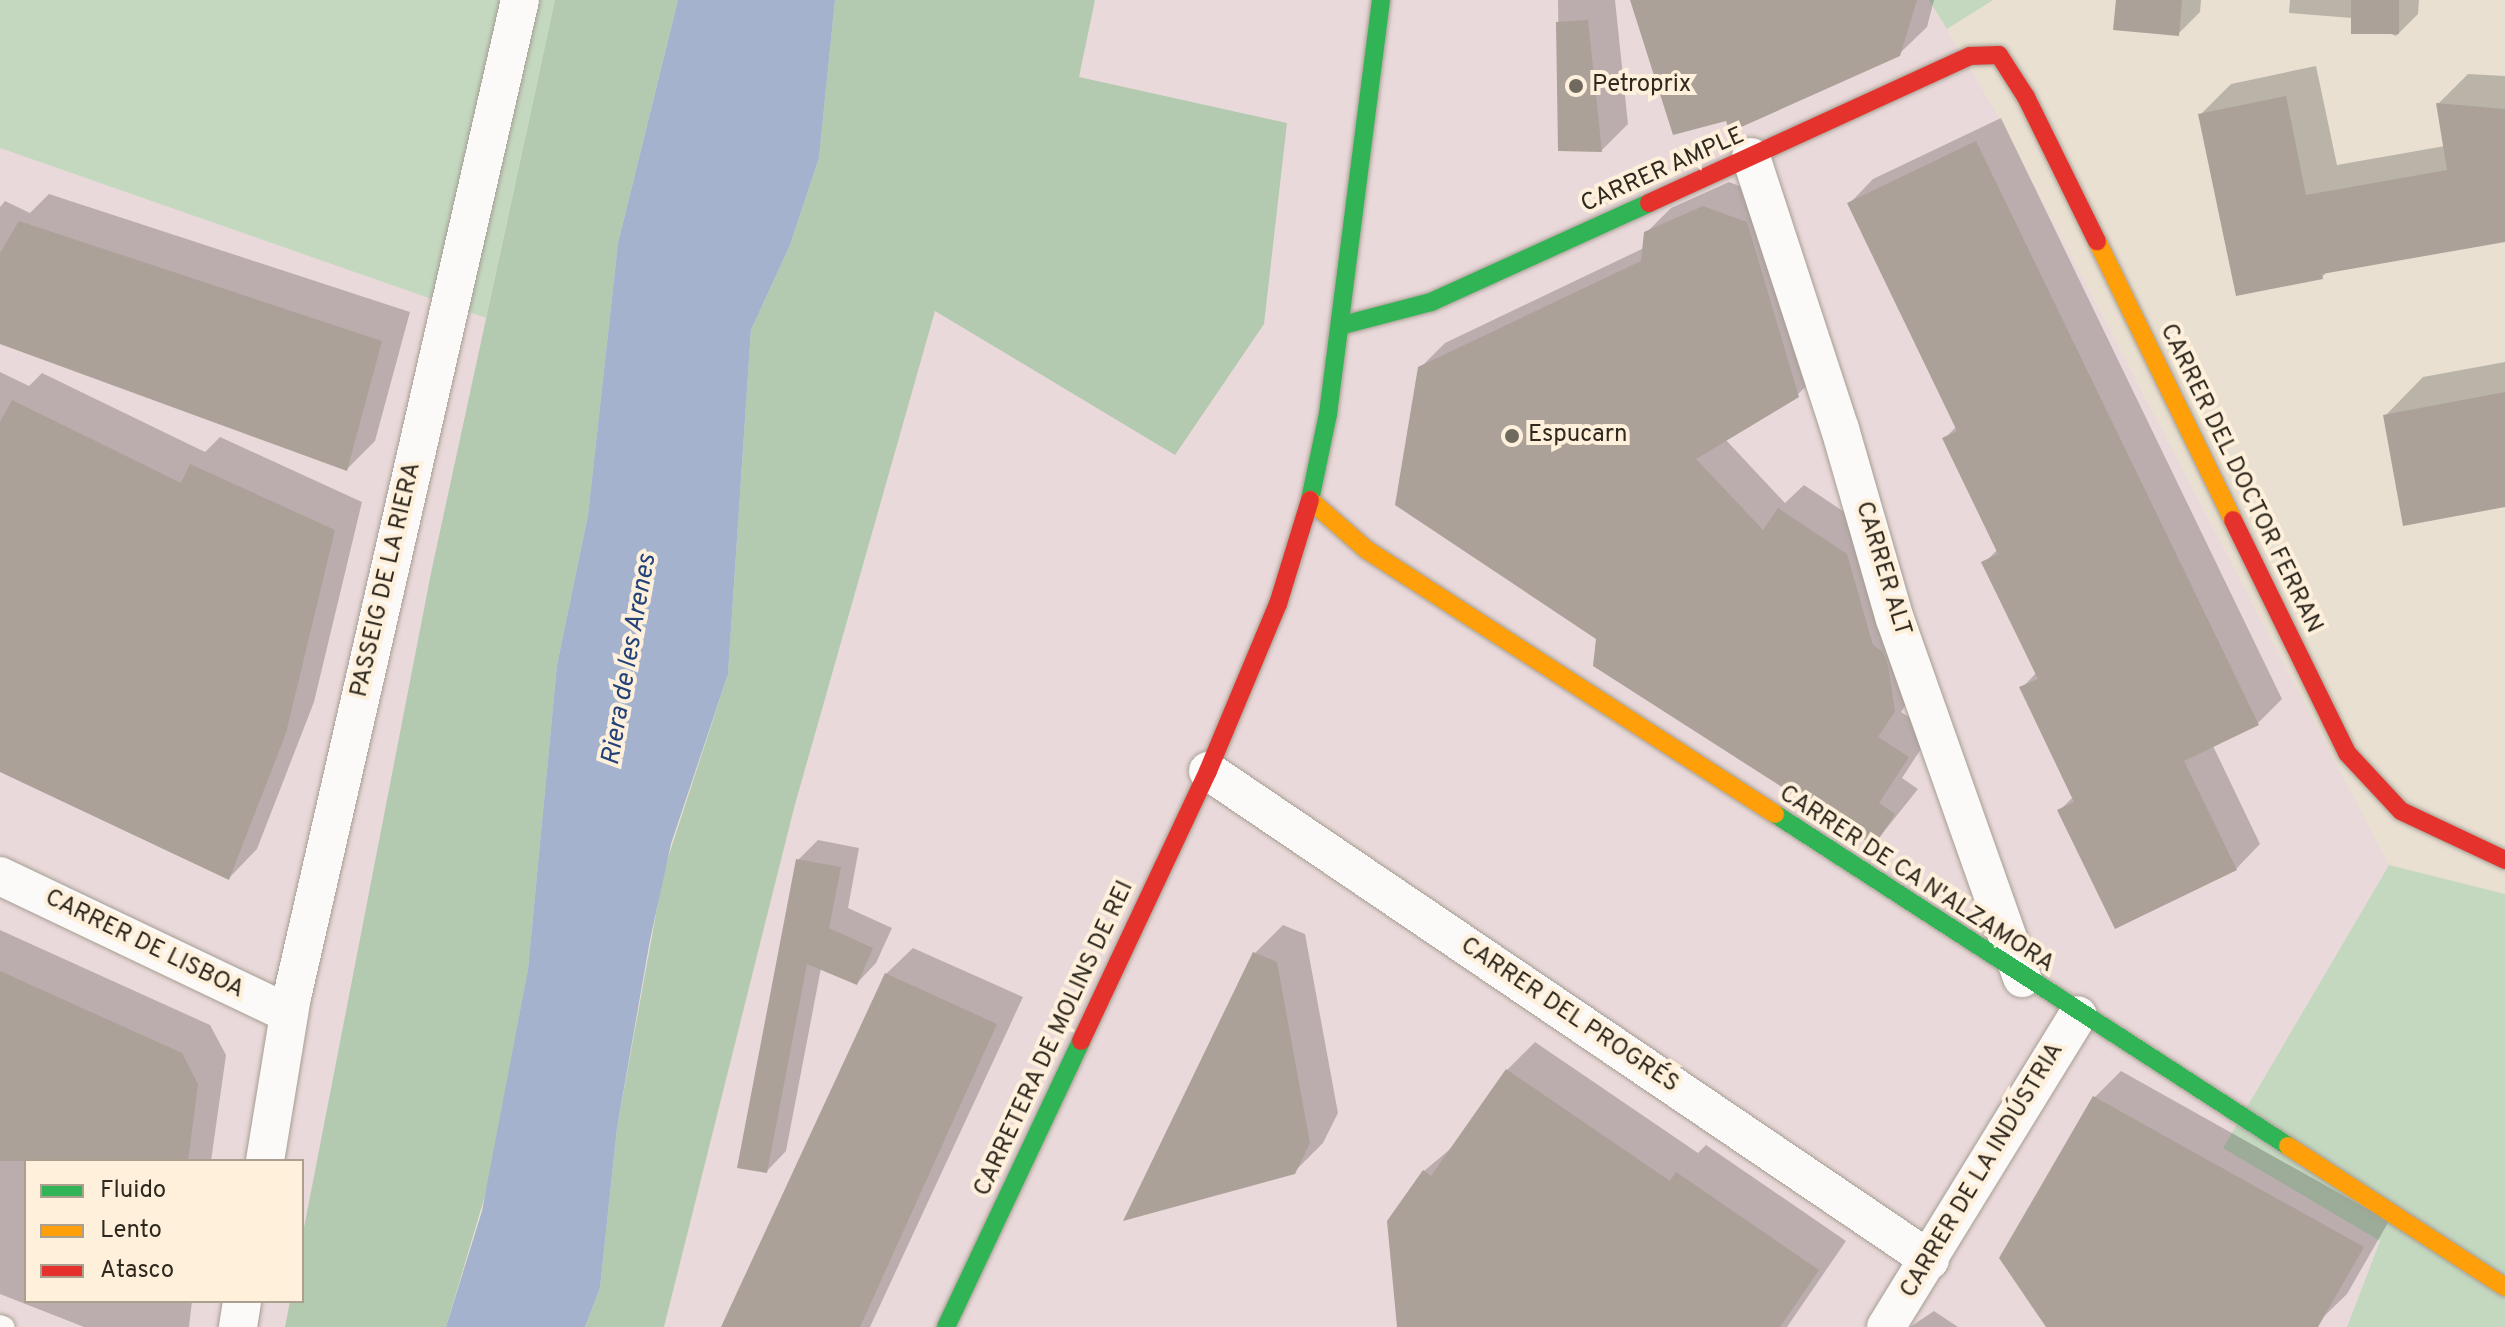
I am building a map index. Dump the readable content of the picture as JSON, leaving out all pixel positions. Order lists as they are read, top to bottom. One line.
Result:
{"streets":{"street":["CARRER AMPLE","CARRER DEL DOCTOR FERRAN","CARRER ALT","PASSEIG DE LA RIERA","CARRER DE CA N'ALZAMORA","CARRER DE LISBOA","CARRER DEL PROGRÉS","CARRETERA DE MOLINS DE REI","CARRER DE LA INDÚSTRIA"]},"crossings":[["CARRER AMPLE","CARRER DEL DOCTOR FERRAN"],["CARRER AMPLE","CARRER ALT"],["CARRER AMPLE","CARRETERA DE MOLINS DE REI"],["CARRER ALT","CARRER DE CA N'ALZAMORA"],["PASSEIG DE LA RIERA","CARRER DE LISBOA"],["CARRER DE CA N'ALZAMORA","CARRETERA DE MOLINS DE REI"],["CARRER DE CA N'ALZAMORA","CARRER DE LA INDÚSTRIA"],["CARRER DEL PROGRÉS","CARRETERA DE MOLINS DE REI"],["CARRER DEL PROGRÉS","CARRER DE LA INDÚSTRIA"]],"water":["Riera de les Arenes"],"places":["Petroprix","Espucarn"],"legend":["Fluido","Lento","Atasco"]}
